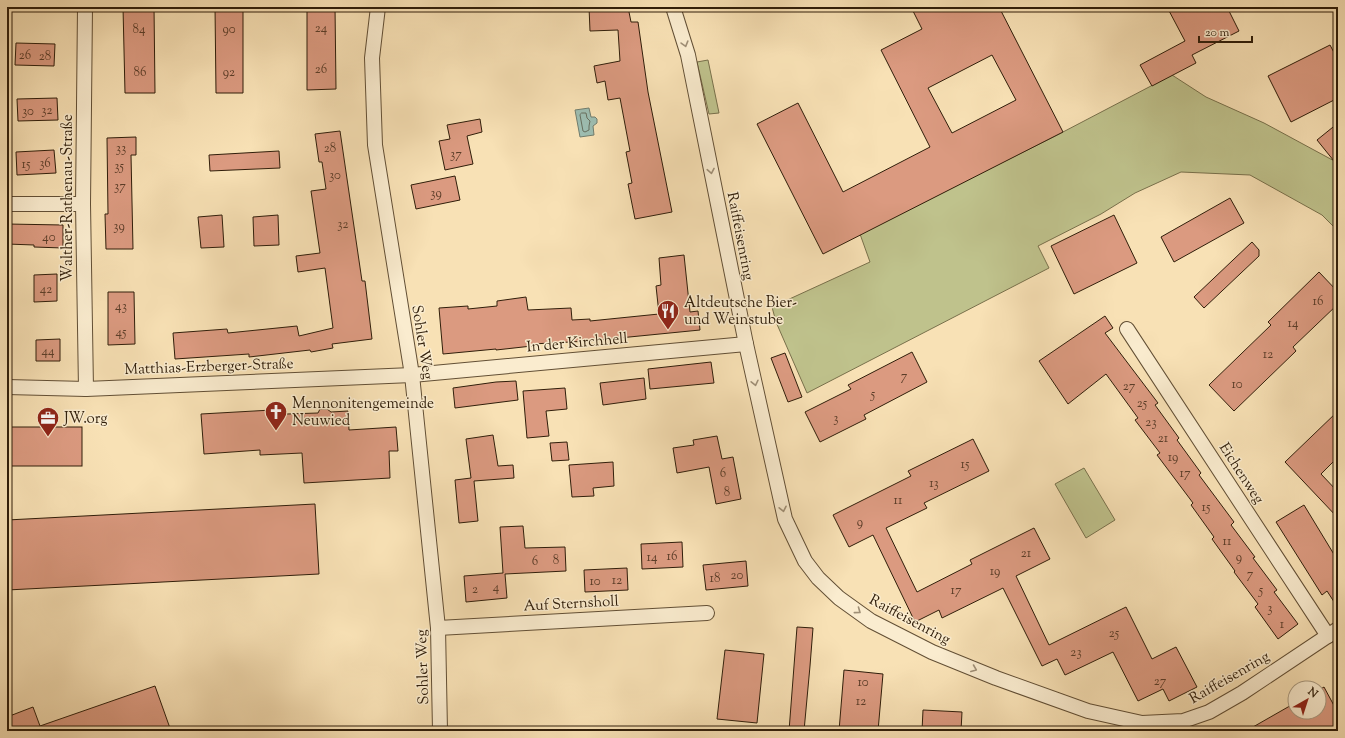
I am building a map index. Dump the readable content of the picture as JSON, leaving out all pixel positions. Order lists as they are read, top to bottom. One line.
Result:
{"streets":{"street":["Walther-Rathenau-Straße","Raiffeisenring","Sohler Weg","In der Kirchhell","Matthias-Erzberger-Straße","Eichenweg","Auf Sternsholl"]},"crossings":[["Walther-Rathenau-Straße","Matthias-Erzberger-Straße"],["Raiffeisenring","In der Kirchhell"],["Raiffeisenring","Eichenweg"],["Sohler Weg","In der Kirchhell"],["Sohler Weg","Matthias-Erzberger-Straße"],["Sohler Weg","Auf Sternsholl"],["In der Kirchhell","Matthias-Erzberger-Straße"]],"places":{"restaurant":["Altdeutsche Bier- und Weinstube"],"church":["Mennonitengemeinde Neuwied"],"office":["JW.org"]},"house_numbers":["24","84","90","26","28","26","86","92","32","30","33","28","37","36","15","35","30","37","39","32","39","40","42","16","43","14","45","44","12","7","10","27","5","25","3","23","21","19","15","6","17","13","8","11","15","9","11","21","16","14","9","8","6","19","7","20","18","12","10","4","2","17","5","3","1","25","23","27","10","12"],"scale_bar":"20 m","north":"top right"}
